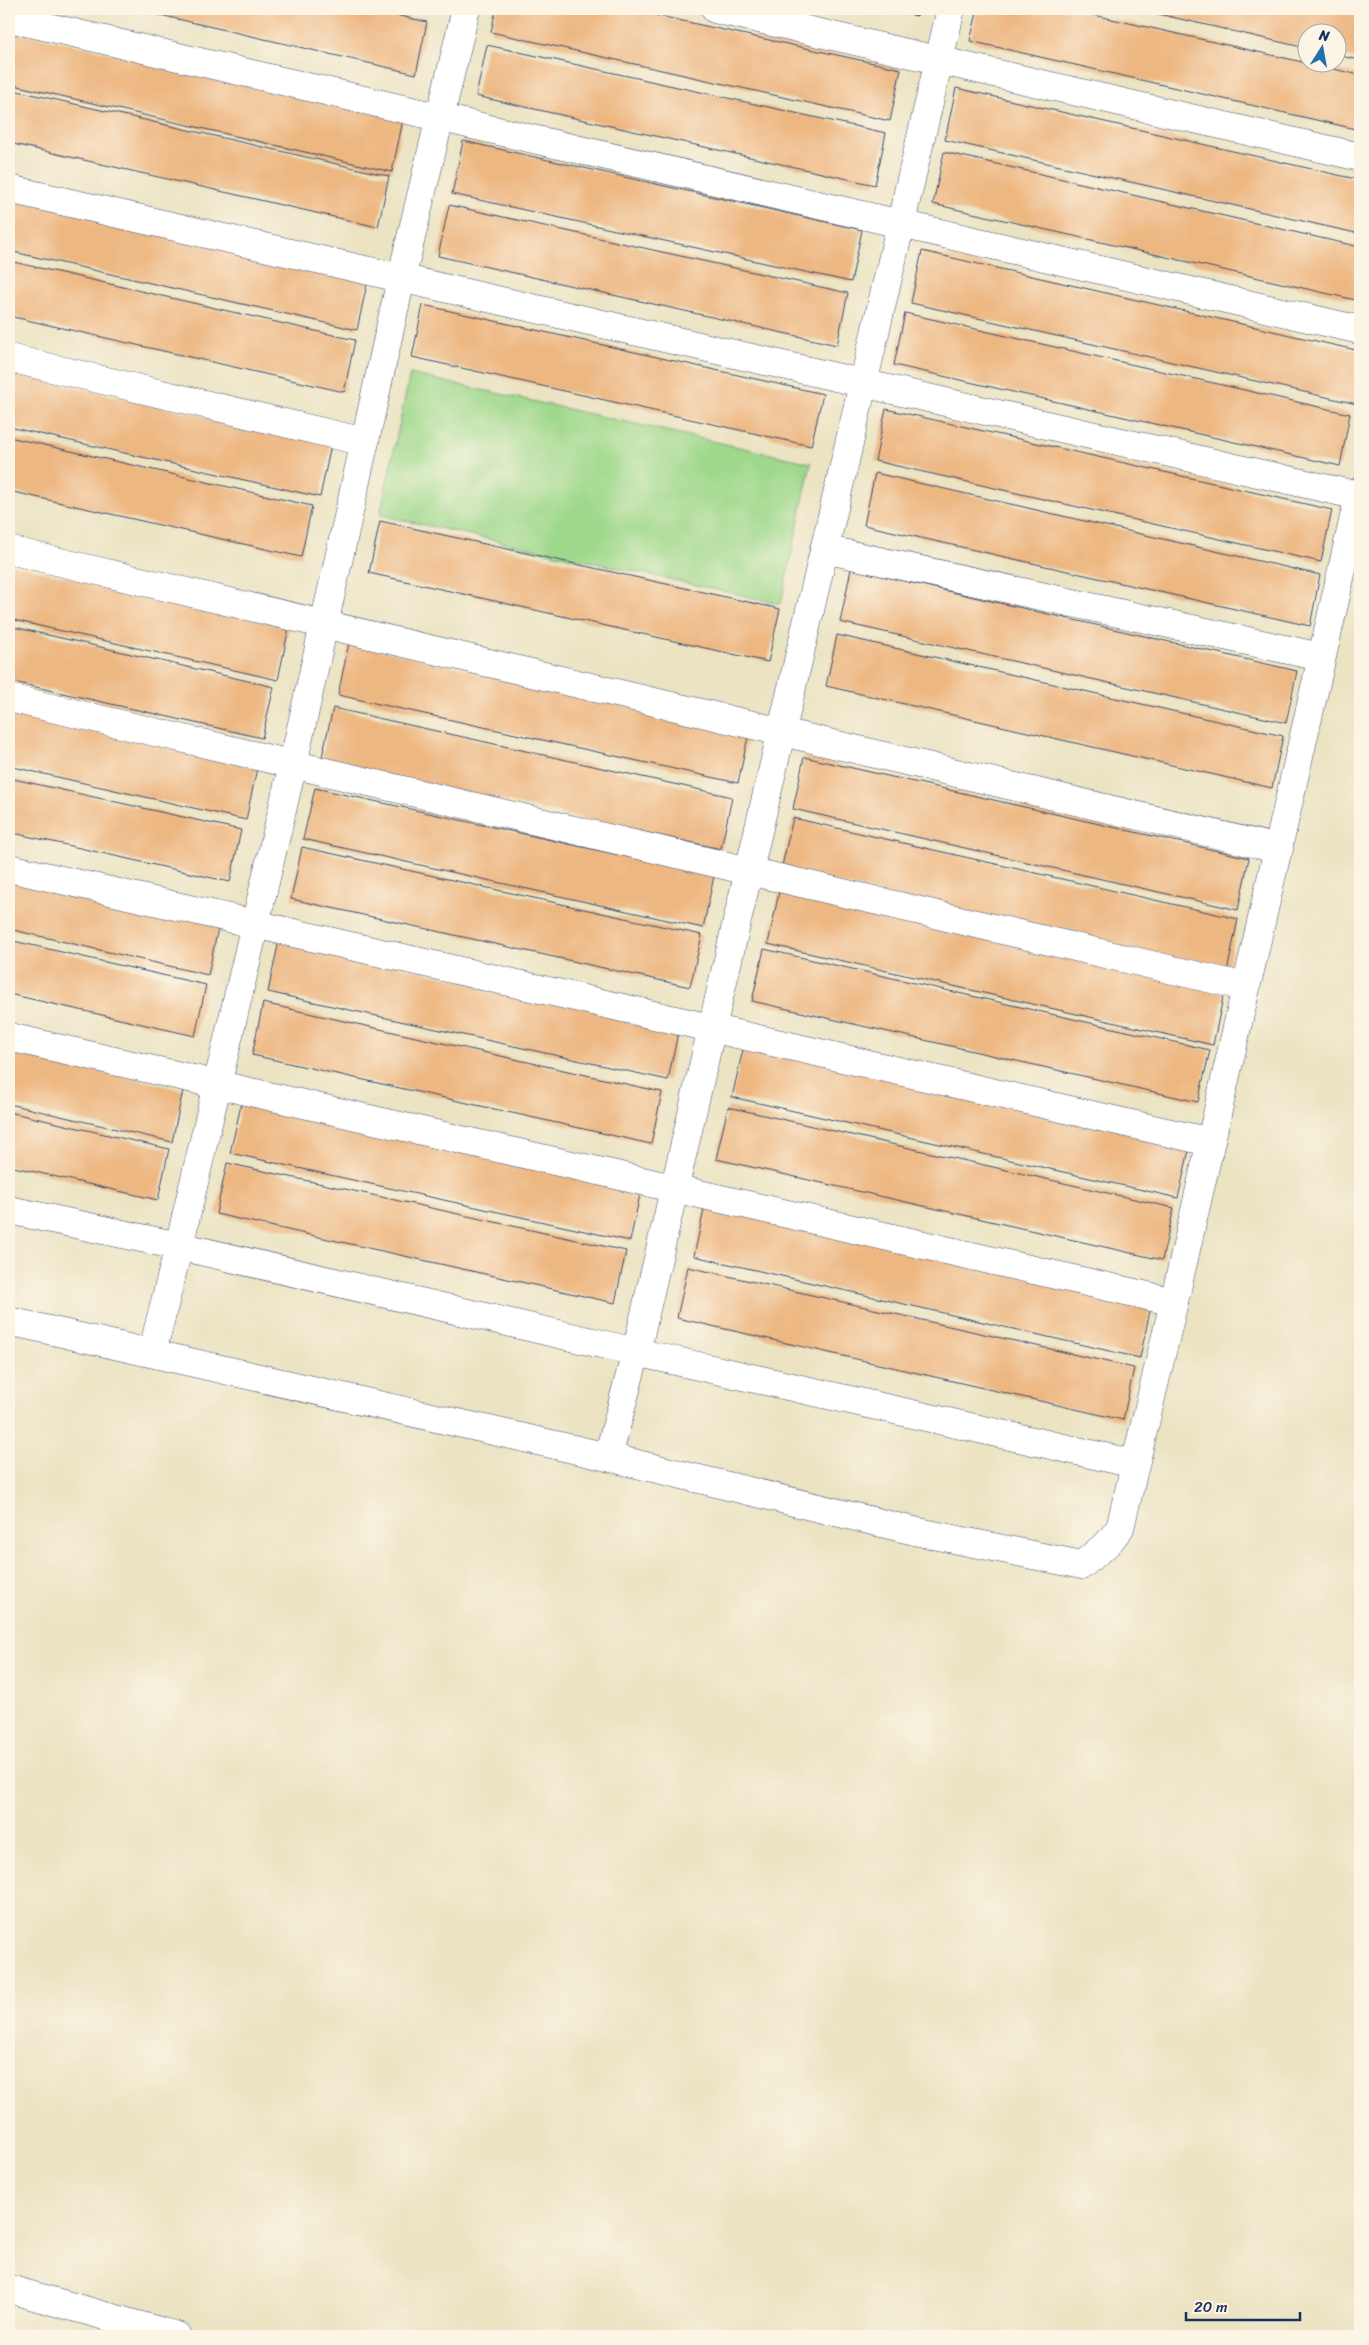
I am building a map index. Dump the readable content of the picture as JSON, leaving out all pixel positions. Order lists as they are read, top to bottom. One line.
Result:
{"scale_bar":"20 m","north":"top"}
